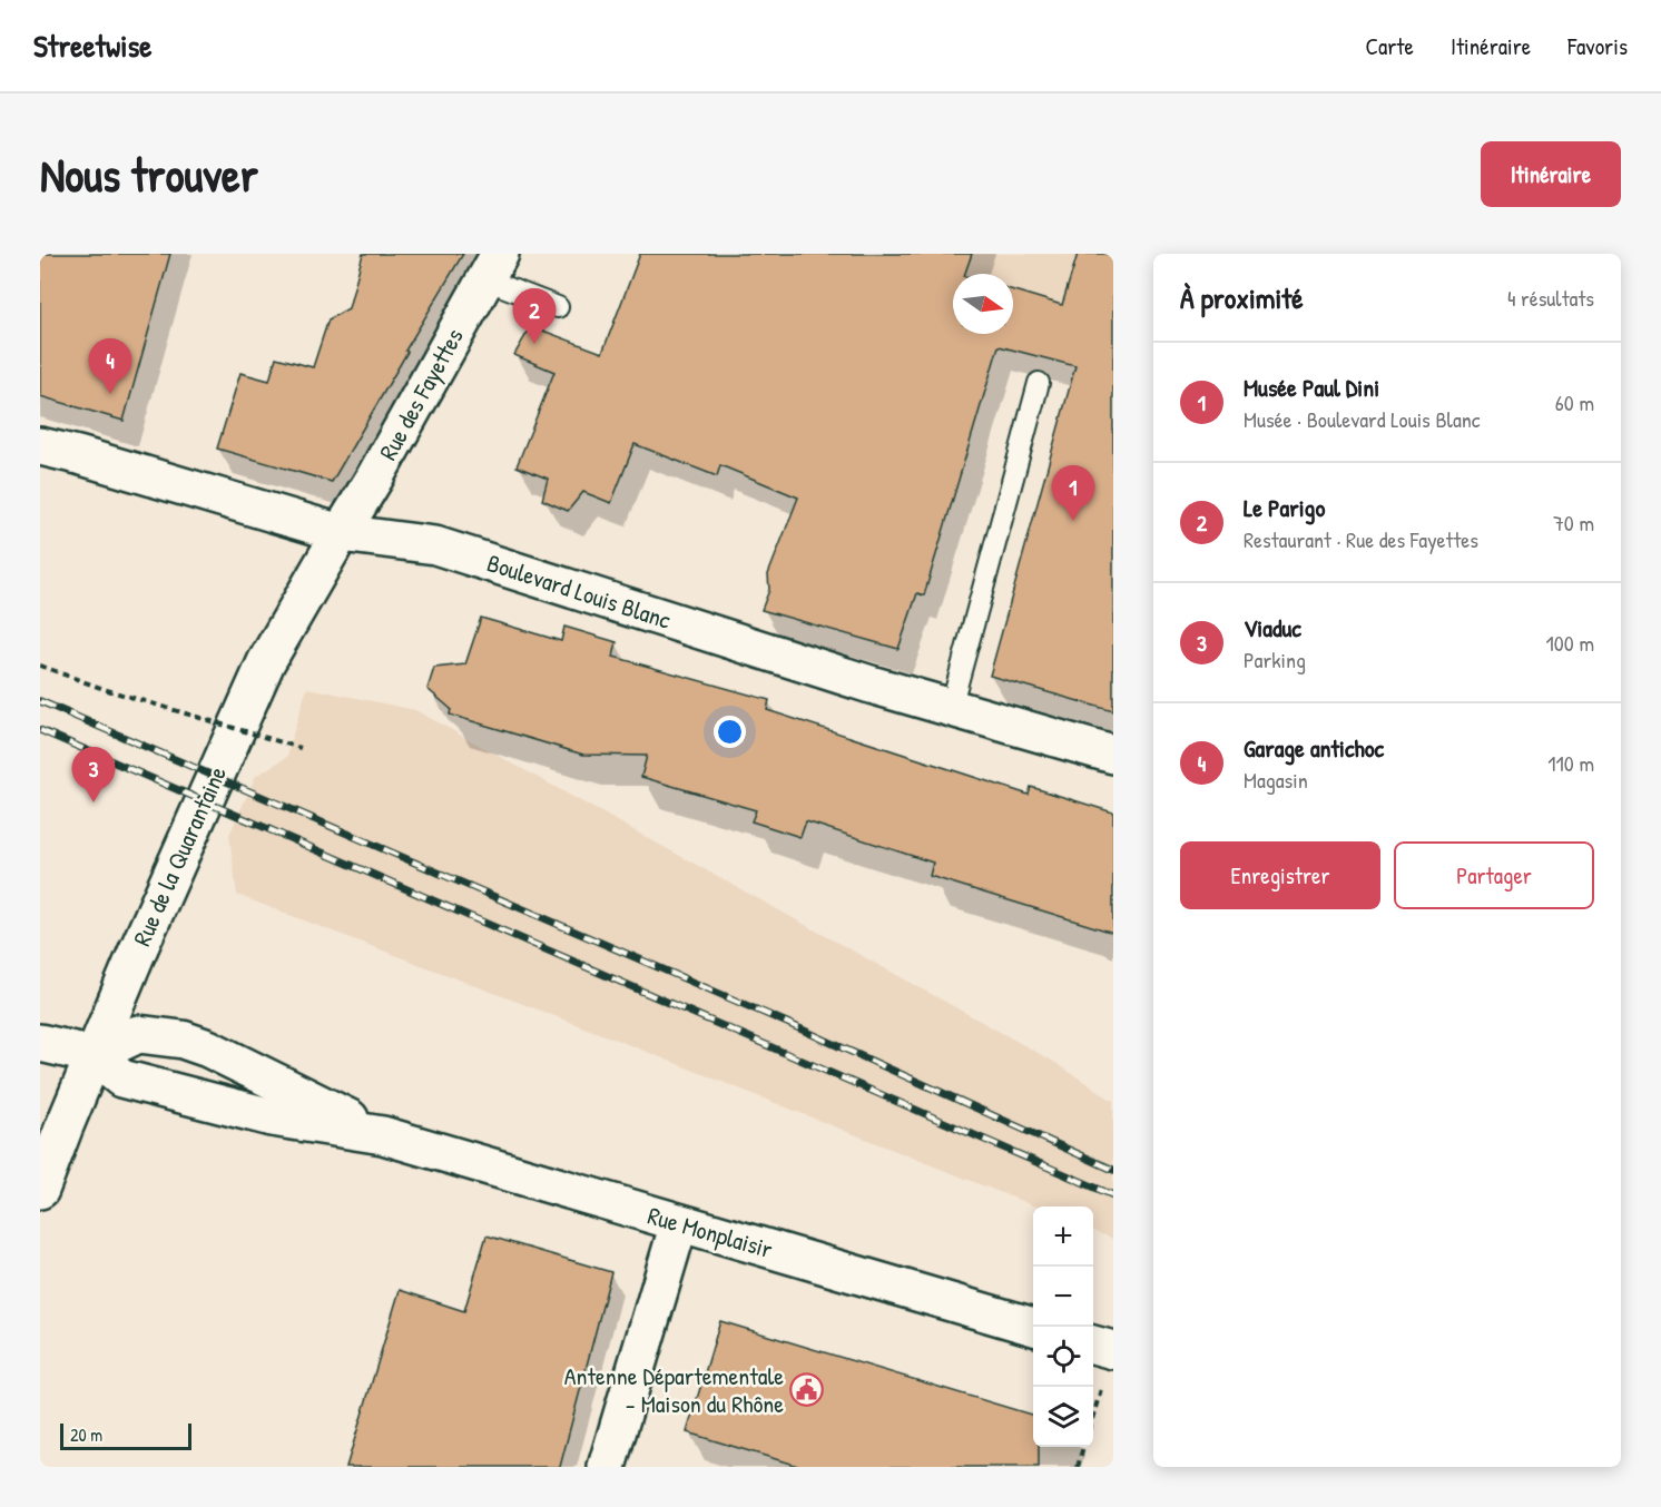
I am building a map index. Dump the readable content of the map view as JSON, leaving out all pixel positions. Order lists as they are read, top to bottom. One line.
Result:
{"streets":{"street":["Rue des Fayettes","Boulevard Louis Blanc","Rue de la Quarantaine","Rue Monplaisir"]},"crossings":[["Rue des Fayettes","Boulevard Louis Blanc"],["Rue des Fayettes","Rue de la Quarantaine"],["Boulevard Louis Blanc","Rue de la Quarantaine"],["Rue de la Quarantaine","Rue Monplaisir"]],"places":{"public building":["Antenne Départementale - Maison du Rhône"]},"scale_bar":"20 m","north":"right","page":{"header":"Streetwise","nav":["Carte","Itinéraire","Favoris"],"buttons":["Itinéraire",["Enregistrer","Partager"]],"title":"Nous trouver","heading":["À proximité","4 résultats"],"pins":["2","4","1","3"],"list":[{"mark":"1","name":"Musée Paul Dini","note":"Musée · Boulevard Louis Blanc","value":"60 m"},{"mark":"2","name":"Le Parigo","note":"Restaurant · Rue des Fayettes","value":"70 m"},{"mark":"3","name":"Viaduc","note":"Parking","value":"100 m"},{"mark":"4","name":"Garage antichoc","note":"Magasin","value":"110 m"}],"map_buttons":["+","−"],"scale":"20 m"}}
